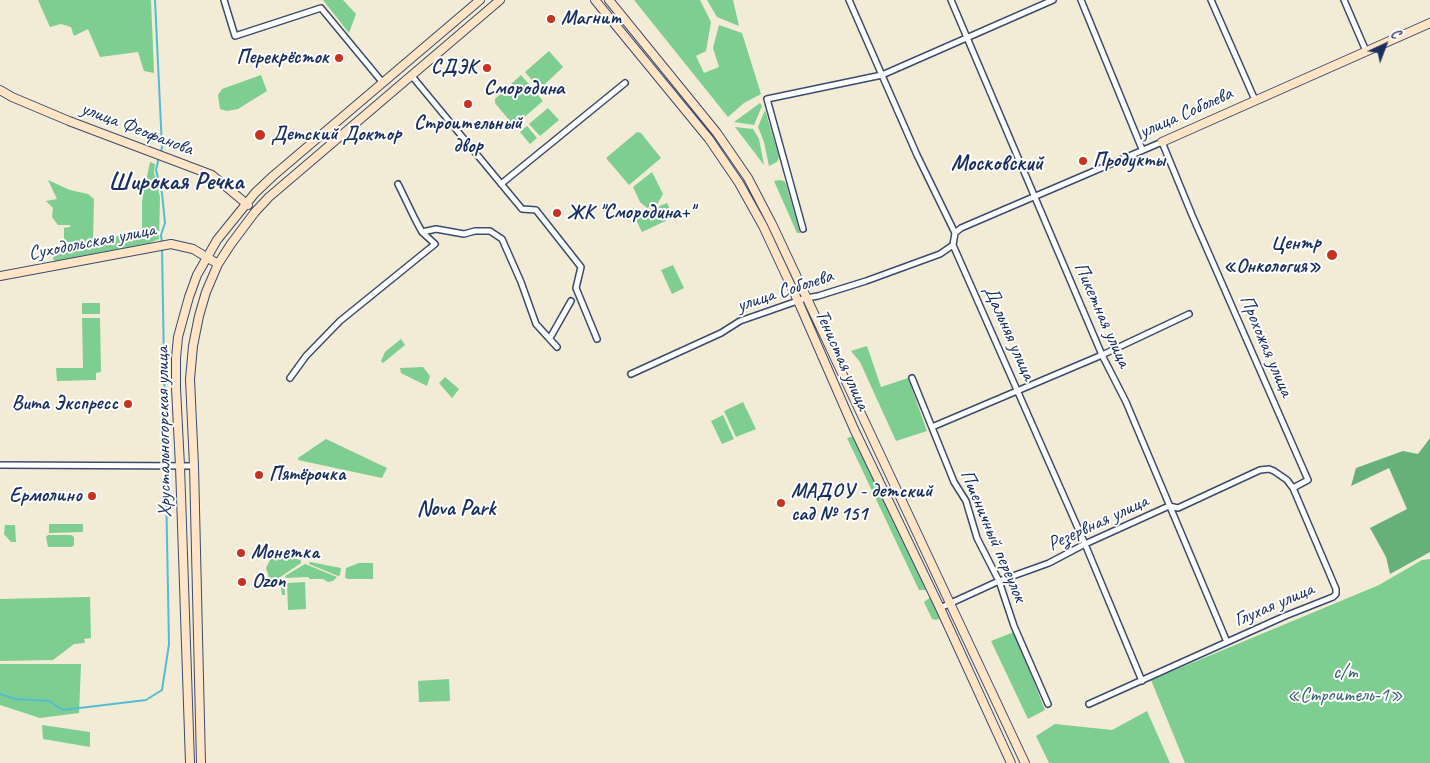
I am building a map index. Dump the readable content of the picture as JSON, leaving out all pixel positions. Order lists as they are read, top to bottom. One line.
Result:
{"streets":{"main road":["улица Соболева","улица Феофанова","Суходольская улица","Тенистая улица","Хрустальногорская улица"],"street":["Пикетная улица","Дальняя улица","Прохожая улица","Резервная улица","Пшеничный переулок","Глухая улица"]},"crossings":[["улица Соболева","Пикетная улица"],["улица Соболева","Дальняя улица"],["улица Соболева","Прохожая улица"],["улица Соболева","Тенистая улица"],["улица Феофанова","Хрустальногорская улица"],["Суходольская улица","Хрустальногорская улица"],["Пикетная улица","Резервная улица"],["Пикетная улица","Глухая улица"],["Дальняя улица","Резервная улица"],["Дальняя улица","Глухая улица"],["Прохожая улица","Глухая улица"],["Тенистая улица","Резервная улица"],["Резервная улица","Пшеничный переулок"],["Резервная улица","Глухая улица"]],"districts":["Смородина","Московский","Широкая Речка","Nova Park"],"parks":["с/т «Строитель-1»"],"places":["Магнит","Перекрёсток","СДЭК","Строительный двор","Детский Доктор","Продукты","ЖК \"Смородина+\"","Центр «Онкология»","Вита Экспресс","Пятёрочка","Ермолино","МАДОУ - детский сад № 151","Монетка","Ozon"],"north":"top right"}
